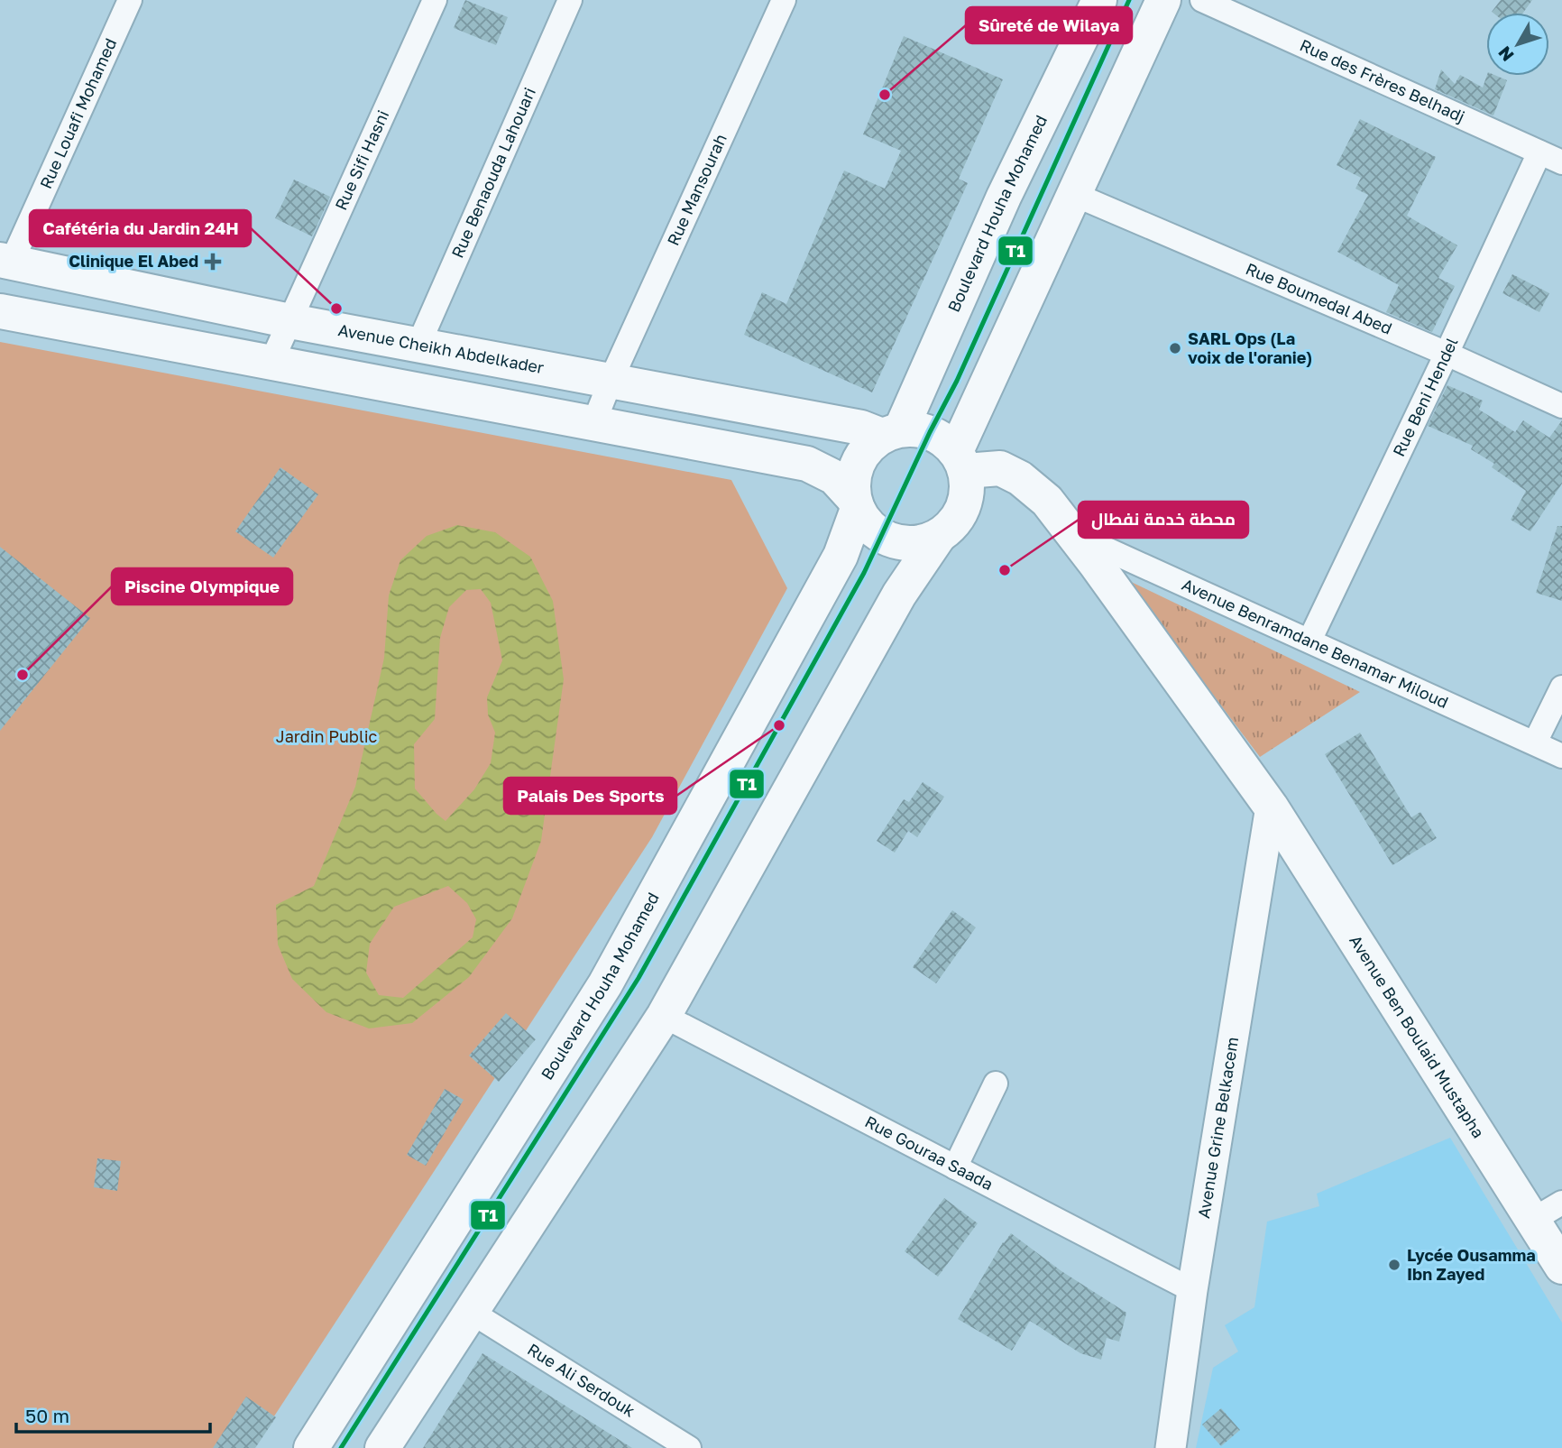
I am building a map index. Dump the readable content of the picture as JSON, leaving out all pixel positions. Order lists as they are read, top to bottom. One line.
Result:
{"streets":{"main road":["Boulevard Houha Mohamed","Avenue Cheikh Abdelkader","Avenue Ben Boulaid Mustapha"],"street":["Rue des Frères Belhadj","Rue Louafi Mohamed","Rue Sifi Hasni","Rue Benaouda Lahouari","Rue Mansourah","Rue Boumedal Abed","Rue Beni Hendel","Avenue Benramdane Benamar Miloud","Avenue Grine Belkacem","Rue Gouraa Saada","Rue Ali Serdouk"]},"crossings":[["Rue des Frères Belhadj","Rue Beni Hendel"],["Rue Louafi Mohamed","Avenue Cheikh Abdelkader"],["Rue Sifi Hasni","Avenue Cheikh Abdelkader"],["Rue Benaouda Lahouari","Avenue Cheikh Abdelkader"],["Rue Mansourah","Avenue Cheikh Abdelkader"],["Boulevard Houha Mohamed","Avenue Cheikh Abdelkader"],["Boulevard Houha Mohamed","Avenue Ben Boulaid Mustapha"],["Rue Boumedal Abed","Rue Beni Hendel"],["Avenue Cheikh Abdelkader","Avenue Ben Boulaid Mustapha"],["Rue Beni Hendel","Avenue Benramdane Benamar Miloud"],["Avenue Benramdane Benamar Miloud","Avenue Ben Boulaid Mustapha"],["Avenue Ben Boulaid Mustapha","Avenue Grine Belkacem"],["Avenue Grine Belkacem","Rue Gouraa Saada"]],"parks":["Jardin Public"],"places":{"other":["Sûreté de Wilaya","Cafétéria du Jardin 24H","SARL Ops (La voix de l'oranie)","محطة خدمة نفطال","Piscine Olympique","Palais Des Sports","Lycée Ousamma Ibn Zayed"],"health":["Clinique El Abed"]},"lines":["transit line T1"],"scale_bar":"50 m","north":"bottom left"}
